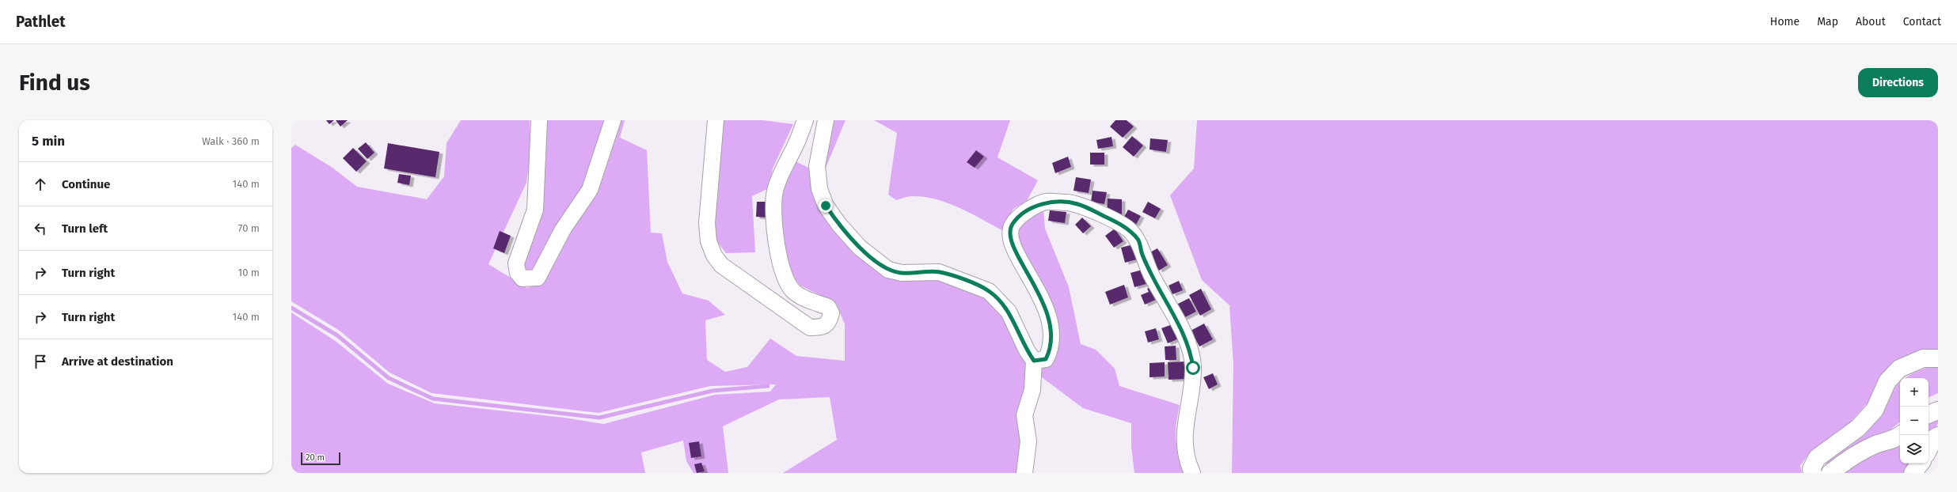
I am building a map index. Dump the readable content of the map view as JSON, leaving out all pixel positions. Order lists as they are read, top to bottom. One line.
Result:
{"scale_bar":"20 m","page":{"header":"Pathlet","nav":["Home","Map","About","Contact"],"buttons":"Directions","title":"Find us","heading":["5 min","Walk · 360 m"],"list":[["Continue","140 m"],["Turn left","70 m"],["Turn right","10 m"],["Turn right","140 m"],"Arrive at destination"],"map_buttons":["+","−"],"scale":"20 m"}}
